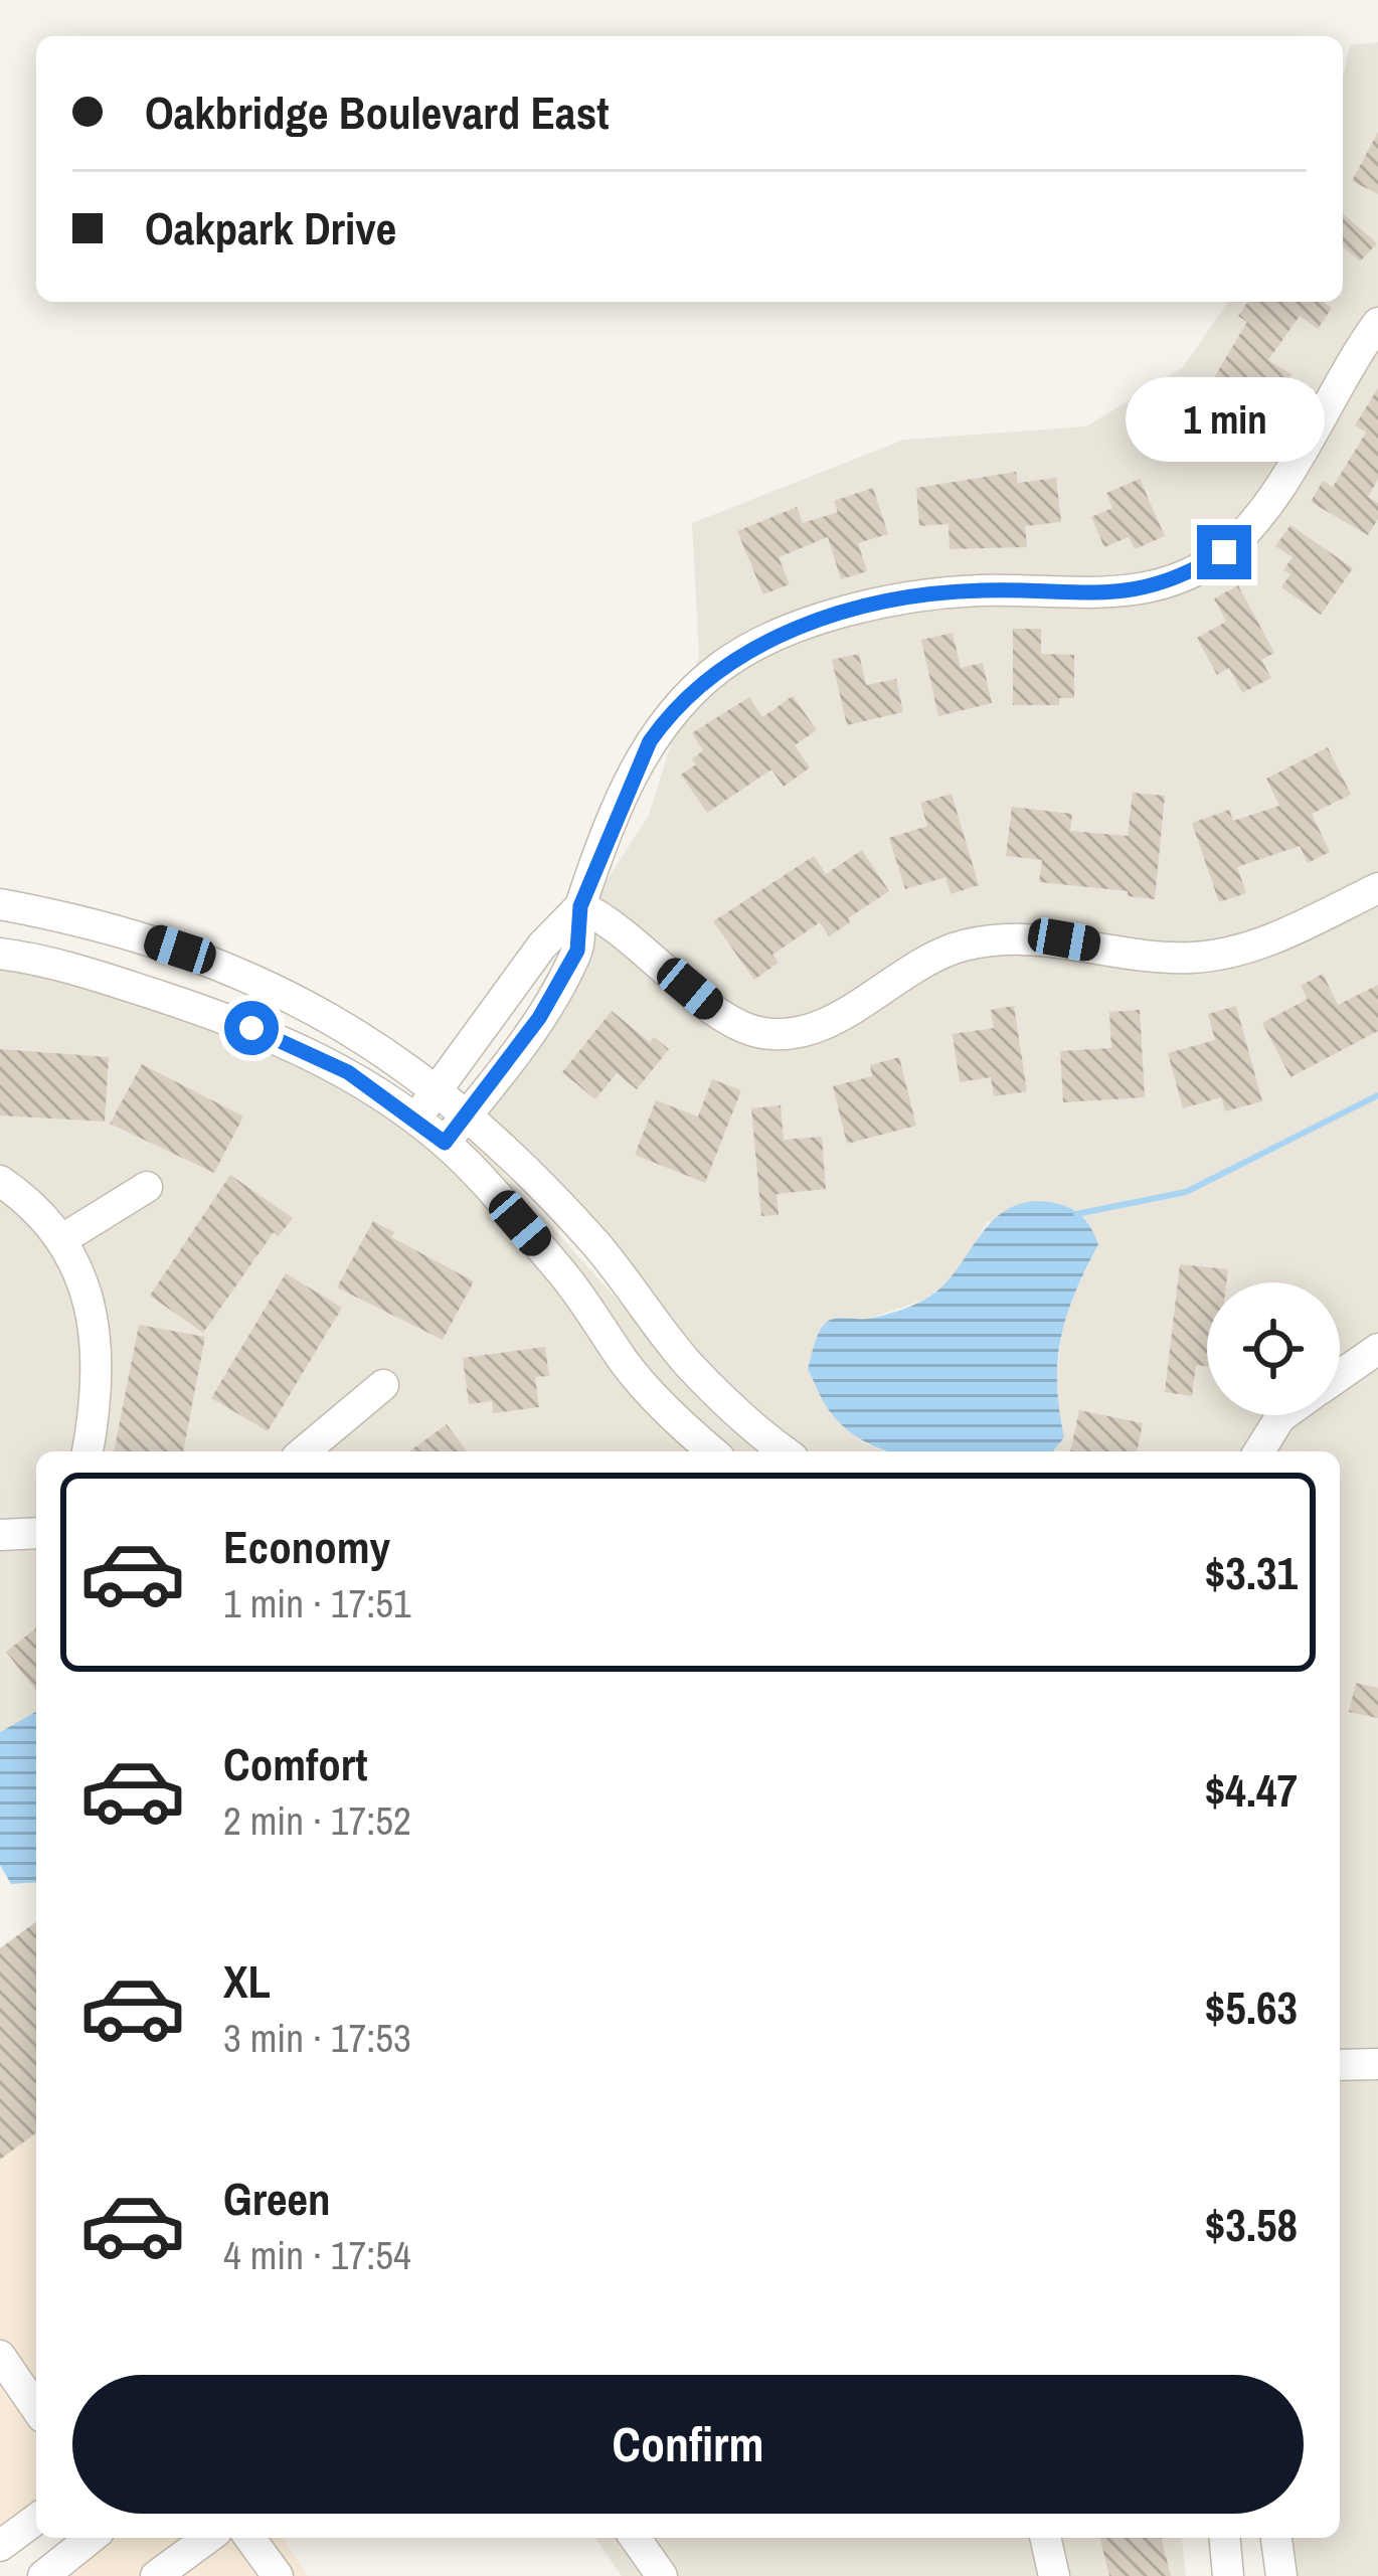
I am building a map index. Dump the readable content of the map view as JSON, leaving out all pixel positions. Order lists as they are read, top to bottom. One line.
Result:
{"page":{"banner":["Oakbridge Boulevard East","Oakpark Drive"],"bubble":"1 min","list":[{"name":"Economy","note":"1 min · 17:51","value":"$3.31"},{"name":"Comfort","note":"2 min · 17:52","value":"$4.47"},{"name":"XL","note":"3 min · 17:53","value":"$5.63"},{"name":"Green","note":"4 min · 17:54","value":"$3.58"}],"buttons":"Confirm"}}
